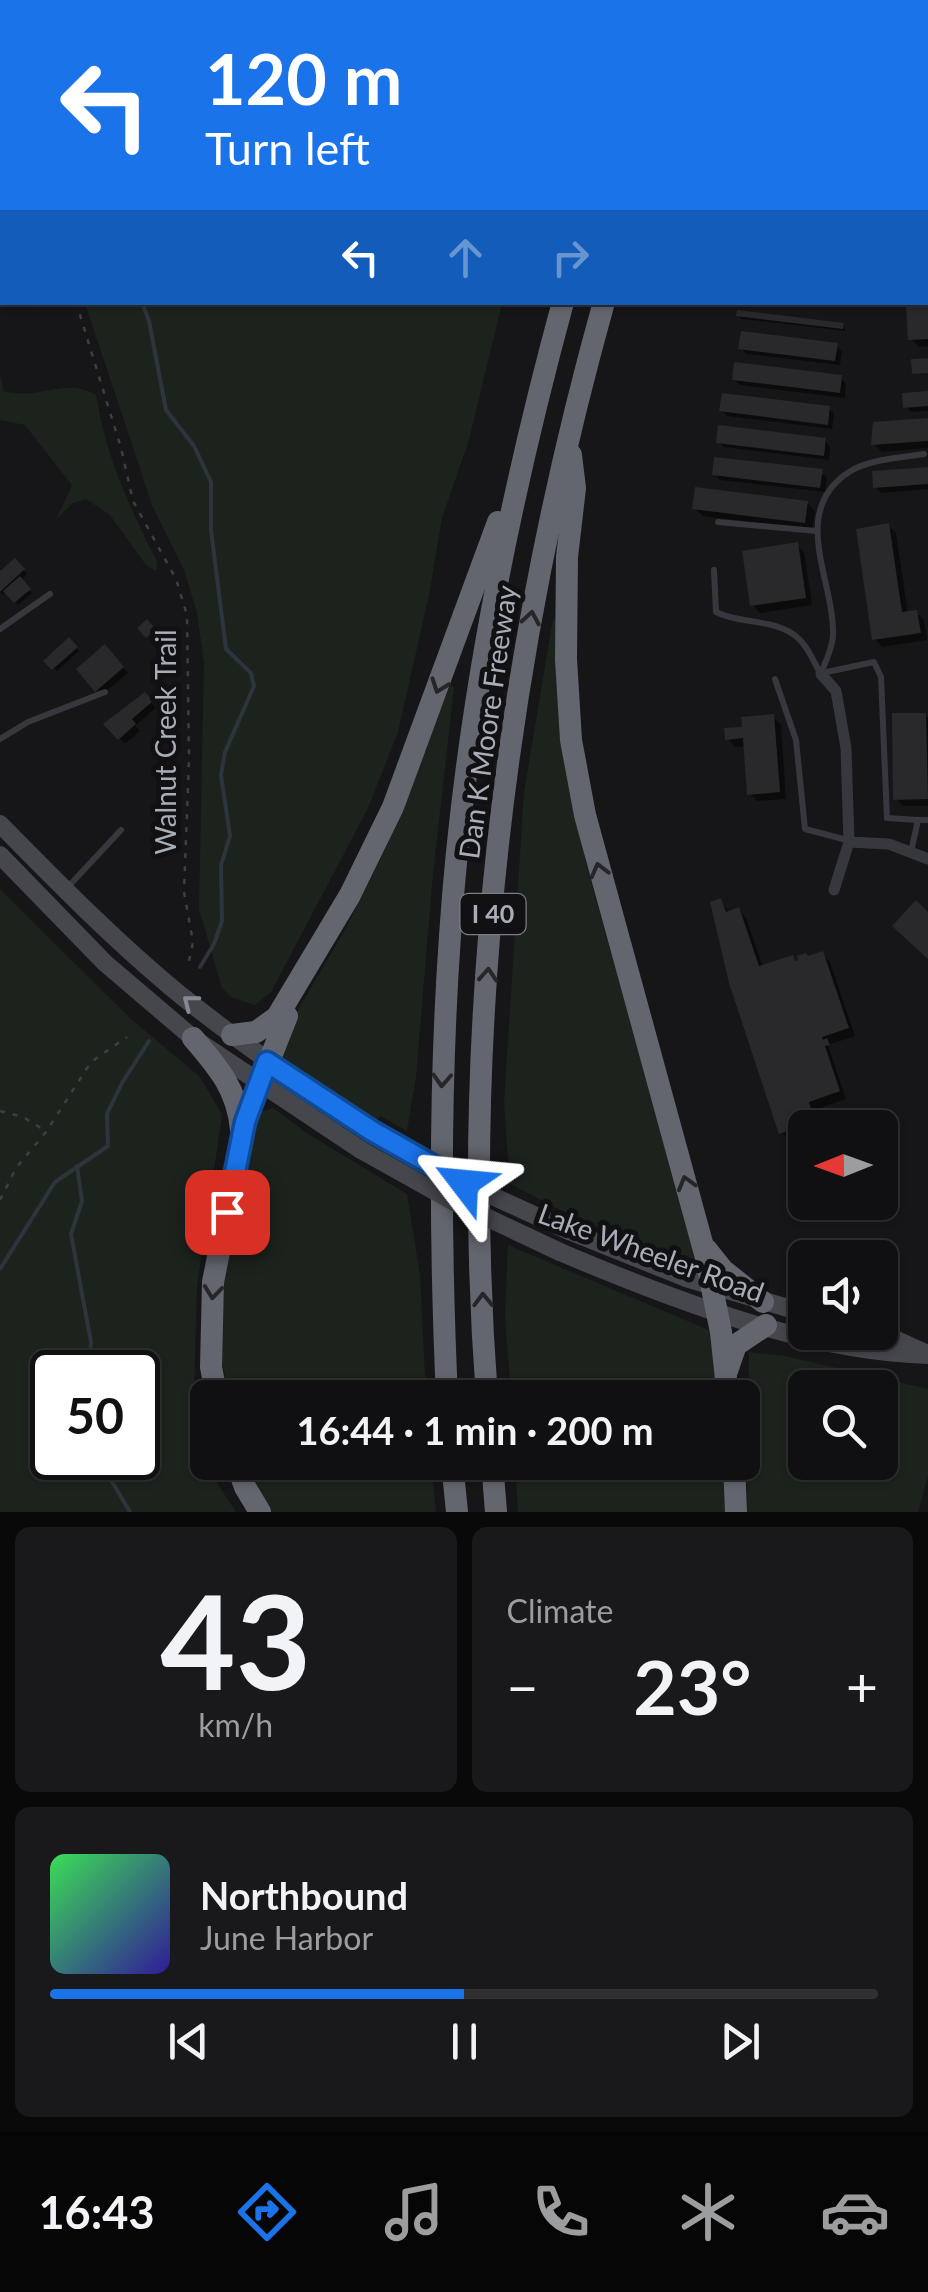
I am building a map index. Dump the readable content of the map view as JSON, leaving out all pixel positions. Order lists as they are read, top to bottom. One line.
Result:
{"streets":{"highway":["Dan K Moore Freeway","I 40"],"main road":["Lake Wheeler Road"],"path":["Walnut Creek Trail"]},"north":"left","page":{"turn":["120 m","Turn left"],"limit":"50","trip":"16:44 · 1 min · 200 m","tile":[["43","km/h"],"Climate"],"heat":["−","23°","+"],"song":["Northbound","June Harbor"],"tabs":"16:43"}}
